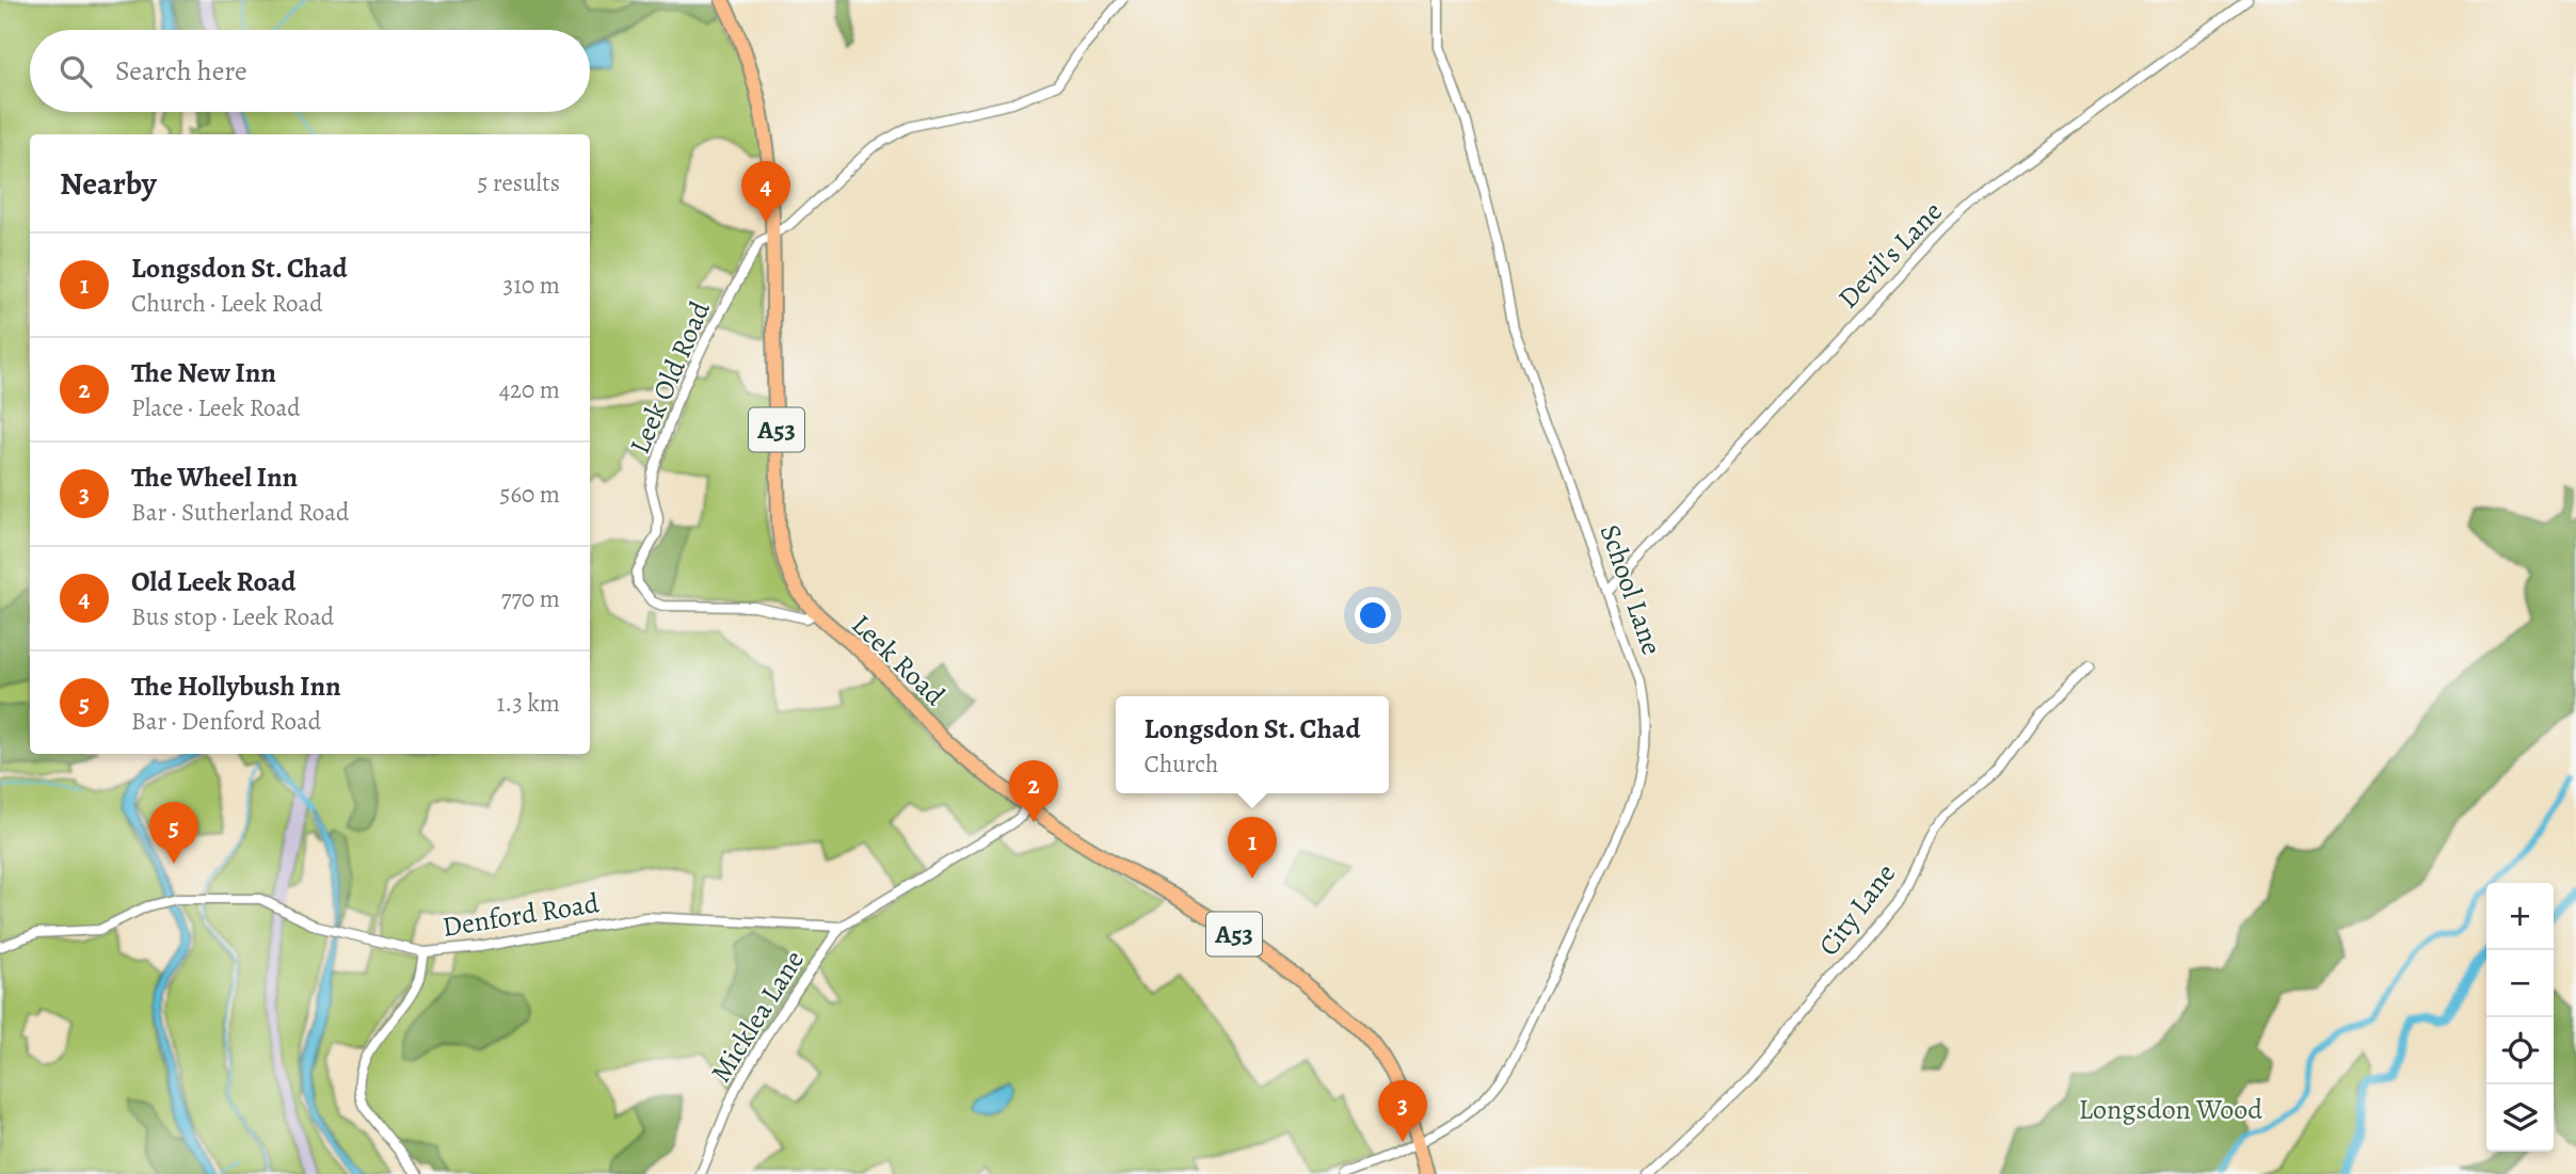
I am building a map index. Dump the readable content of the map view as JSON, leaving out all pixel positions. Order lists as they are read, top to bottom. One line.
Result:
{"streets":{"highway":["A53","Leek Road"],"street":["Devil's Lane","Leek Old Road","School Lane","City Lane","Denford Road","Micklea Lane"]},"crossings":[["Devil's Lane","School Lane"],["Leek Old Road","Leek Road"],["A53","School Lane"],["A53","Leek Road"],["School Lane","Leek Road"],["Denford Road","Micklea Lane"]],"parks":["Longsdon Wood"],"page":{"search":"Search here","heading":["Nearby","5 results"],"pins":["4","2","5","1","3"],"list":[{"mark":"1","name":"Longsdon St. Chad","note":"Church · Leek Road","value":"310 m"},{"mark":"2","name":"The New Inn","note":"Place · Leek Road","value":"420 m"},{"mark":"3","name":"The Wheel Inn","note":"Bar · Sutherland Road","value":"560 m"},{"mark":"4","name":"Old Leek Road","note":"Bus stop · Leek Road","value":"770 m"},{"mark":"5","name":"The Hollybush Inn","note":"Bar · Denford Road","value":"1.3 km"}],"popup":["Longsdon St. Chad","Church"],"map_buttons":["+","−"]}}
